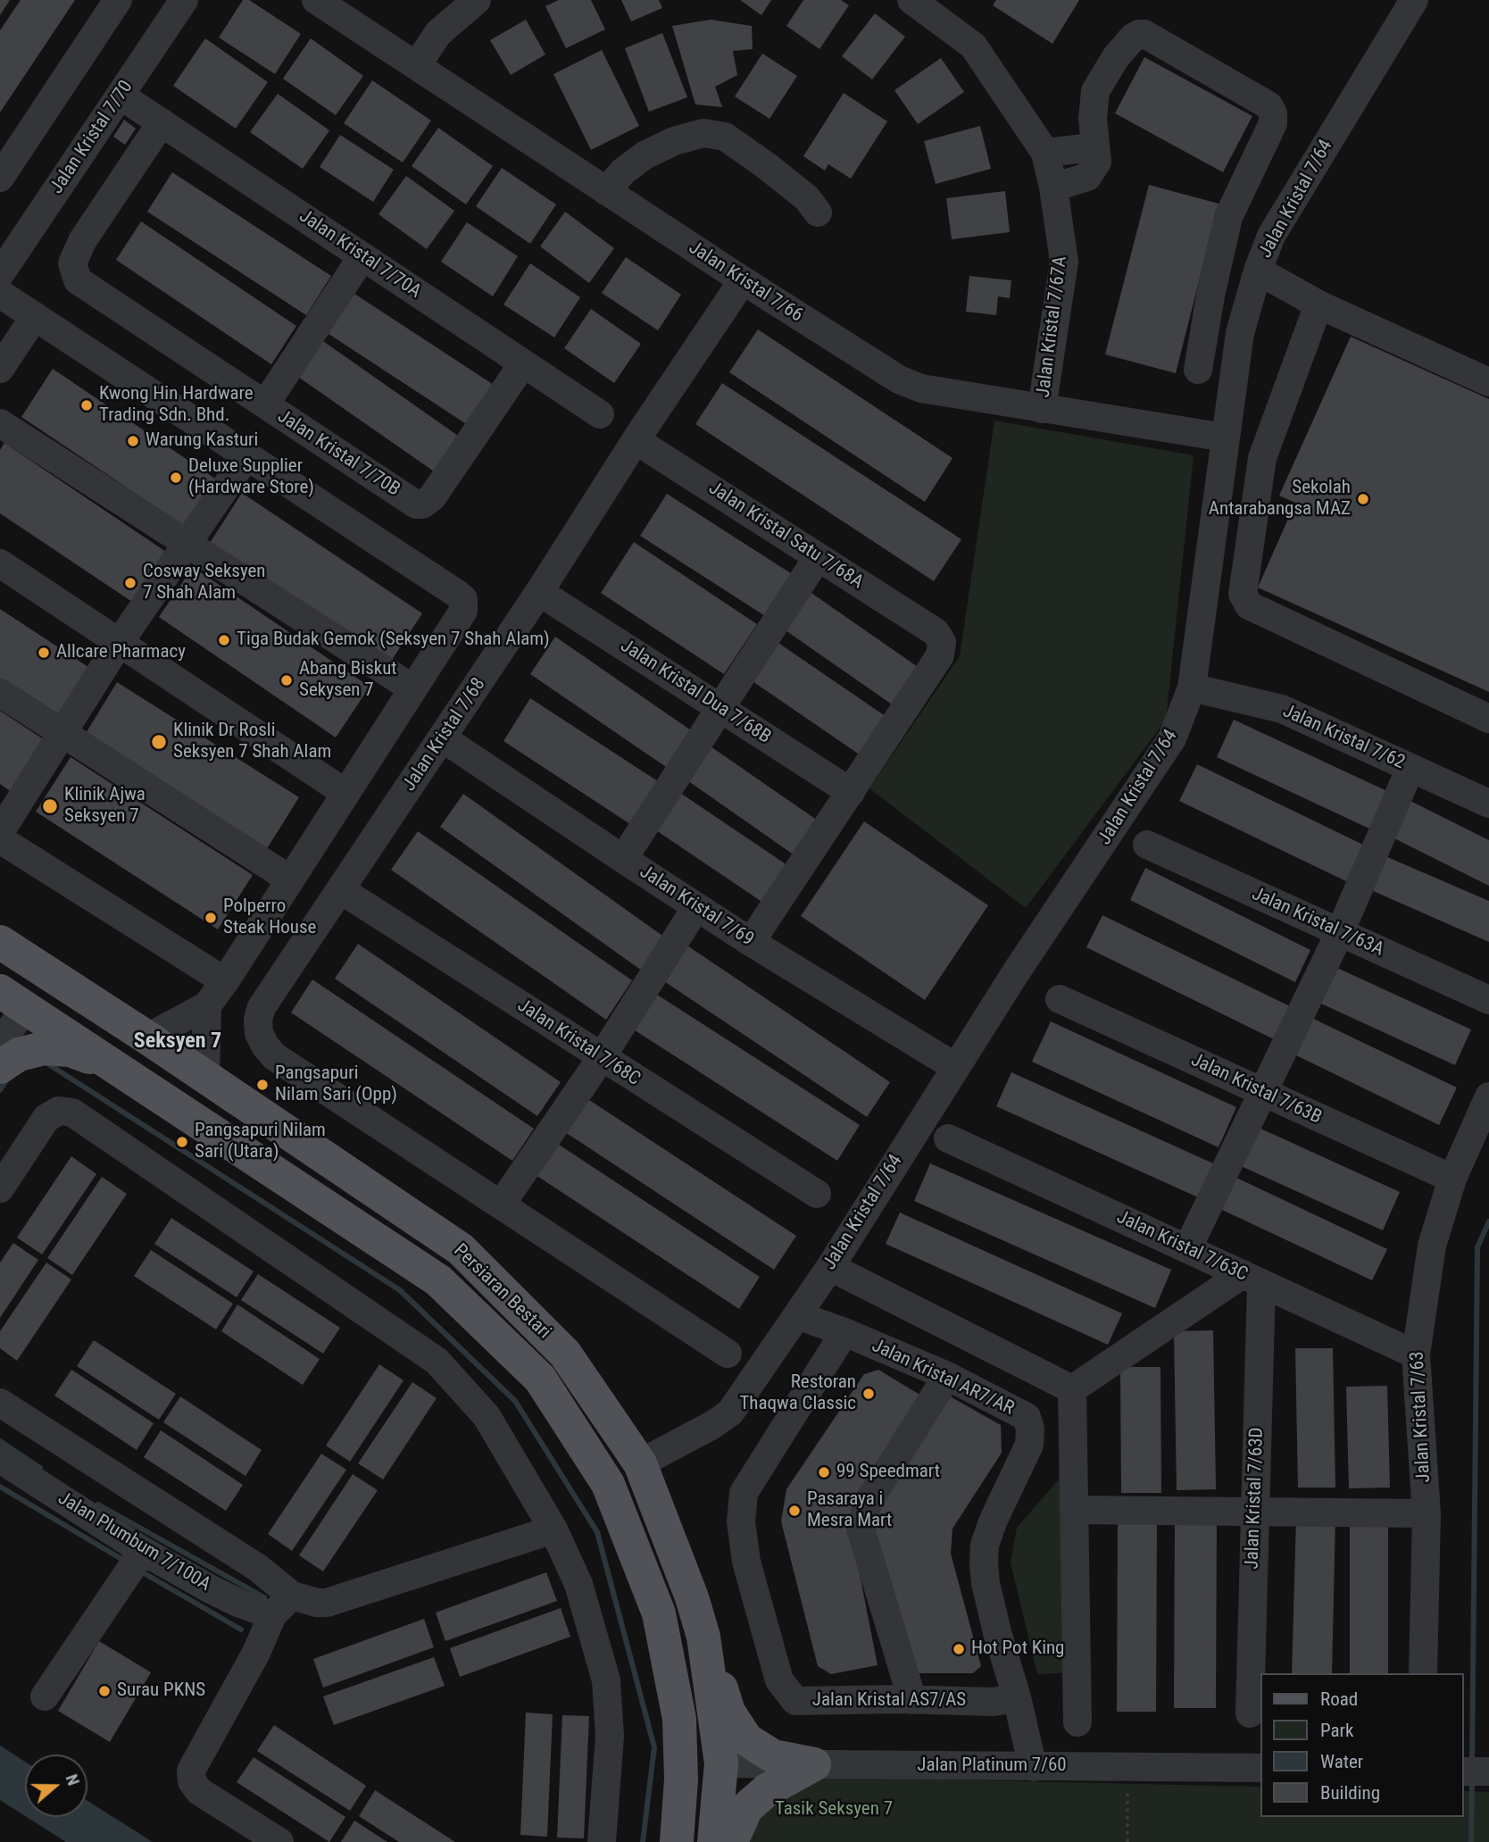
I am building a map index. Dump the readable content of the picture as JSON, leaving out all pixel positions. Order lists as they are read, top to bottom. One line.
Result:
{"streets":{"main road":["Persiaran Bestari"],"street":["Jalan Kristal 7/70","Jalan Kristal 7/64","Jalan Kristal 7/70A","Jalan Kristal 7/66","Jalan Kristal 7/67A","Jalan Kristal 7/70B","Jalan Kristal Satu 7/68A","Jalan Kristal Dua 7/68B","Jalan Kristal 7/68","Jalan Kristal 7/62","Jalan Kristal 7/69","Jalan Kristal 7/63A","Jalan Kristal 7/68C","Jalan Kristal 7/63B","Jalan Kristal 7/63C","Jalan Kristal AR7/AR","Jalan Kristal 7/63","Jalan Kristal 7/63D","Jalan Plumbum 7/100A","Jalan Kristal AS7/AS","Jalan Platinum 7/60"]},"crossings":[["Jalan Kristal 7/70","Jalan Kristal 7/70A"],["Jalan Kristal 7/64","Jalan Kristal 7/66"],["Jalan Kristal 7/64","Jalan Kristal 7/62"],["Jalan Kristal 7/64","Jalan Kristal 7/69"],["Jalan Kristal 7/64","Persiaran Bestari"],["Jalan Kristal 7/64","Jalan Kristal AR7/AR"],["Jalan Kristal 7/70A","Jalan Kristal 7/70B"],["Jalan Kristal 7/66","Jalan Kristal 7/67A"],["Jalan Kristal 7/66","Jalan Kristal 7/68"],["Jalan Kristal Satu 7/68A","Jalan Kristal Dua 7/68B"],["Jalan Kristal Satu 7/68A","Jalan Kristal 7/68"],["Jalan Kristal Dua 7/68B","Jalan Kristal 7/68"],["Jalan Kristal 7/68","Jalan Kristal 7/69"],["Jalan Kristal 7/68","Jalan Kristal 7/68C"],["Jalan Kristal 7/63B","Jalan Kristal 7/63"],["Jalan Kristal 7/63C","Jalan Kristal 7/63"],["Jalan Kristal 7/63C","Jalan Kristal 7/63D"],["Persiaran Bestari","Jalan Platinum 7/60"],["Jalan Kristal AR7/AR","Jalan Kristal AS7/AS"],["Jalan Kristal AR7/AR","Jalan Platinum 7/60"]],"districts":["Seksyen 7"],"parks":["Tasik Seksyen 7"],"places":["Kwong Hin Hardware Trading Sdn. Bhd.","Warung Kasturi","Deluxe Supplier (Hardware Store)","Sekolah Antarabangsa MAZ","Cosway Seksyen 7 Shah Alam","Tiga Budak Gemok (Seksyen 7 Shah Alam)","Allcare Pharmacy","Abang Biskut Sekysen 7","Klinik Dr Rosli Seksyen 7 Shah Alam","Klinik Ajwa Seksyen 7","Polperro Steak House","Pangsapuri Nilam Sari (Opp)","Pangsapuri Nilam Sari (Utara)","Restoran Thaqwa Classic","99 Speedmart","Pasaraya i Mesra Mart","Hot Pot King","Surau PKNS"],"legend":["Road","Park","Water","Building"],"north":"right"}
